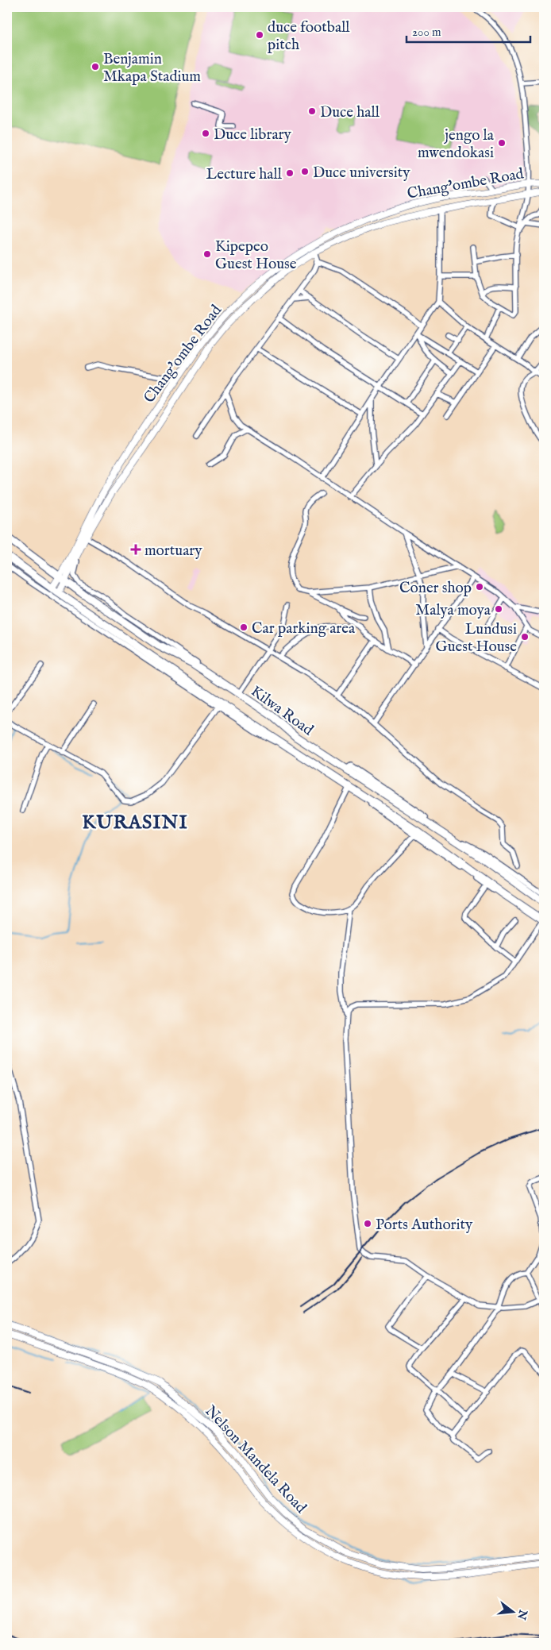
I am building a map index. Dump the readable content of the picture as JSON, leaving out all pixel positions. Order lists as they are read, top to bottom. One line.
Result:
{"streets":{"highway":["Kilwa Road"],"main road":["Chang'ombe Road","Nelson Mandela Road"]},"crossings":[["Chang'ombe Road","Kilwa Road"]],"districts":["KURASINI"],"places":{"other":["duce football pitch","Benjamin Mkapa Stadium","Duce hall","Duce library","jengo la mwendokasi","Duce university","Lecture hall","Kipepeo Guest House","Coner shop","Malya moya","Car parking area","Lundusi Guest House","Ports Authority"],"health":["mortuary"]},"scale_bar":"200 m","north":"right"}
